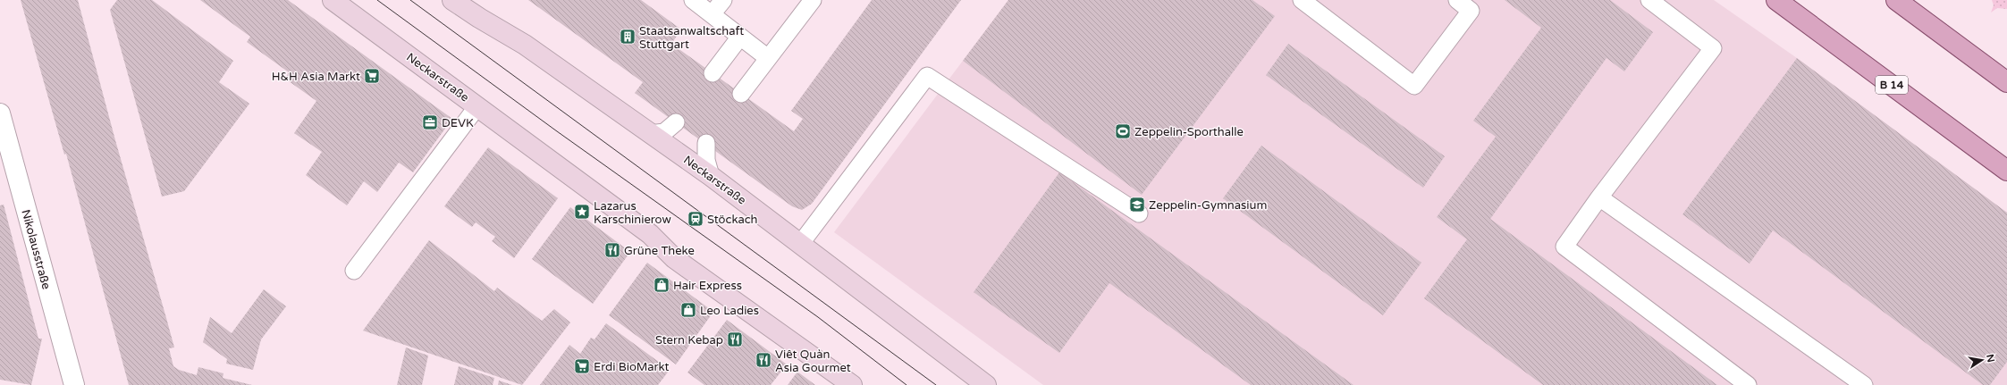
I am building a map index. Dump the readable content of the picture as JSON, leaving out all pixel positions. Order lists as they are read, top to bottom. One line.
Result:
{"streets":{"main road":["Neckarstraße","B 14"],"street":["Nikolausstraße"]},"places":{"building":["Staatsanwaltschaft Stuttgart"],"supermarket":["H&H Asia Markt","Erdi BioMarkt"],"office":["DEVK"],"sports":["Zeppelin-Sporthalle"],"school or university":["Zeppelin-Gymnasium"],"place":["Lazarus Karschinierow"],"station":["Stöckach"],"restaurant":["Grüne Theke","Stern Kebap","Viêt Quàn Asia Gourmet"],"shop":["Hair Express","Leo Ladies"]},"north":"right"}
